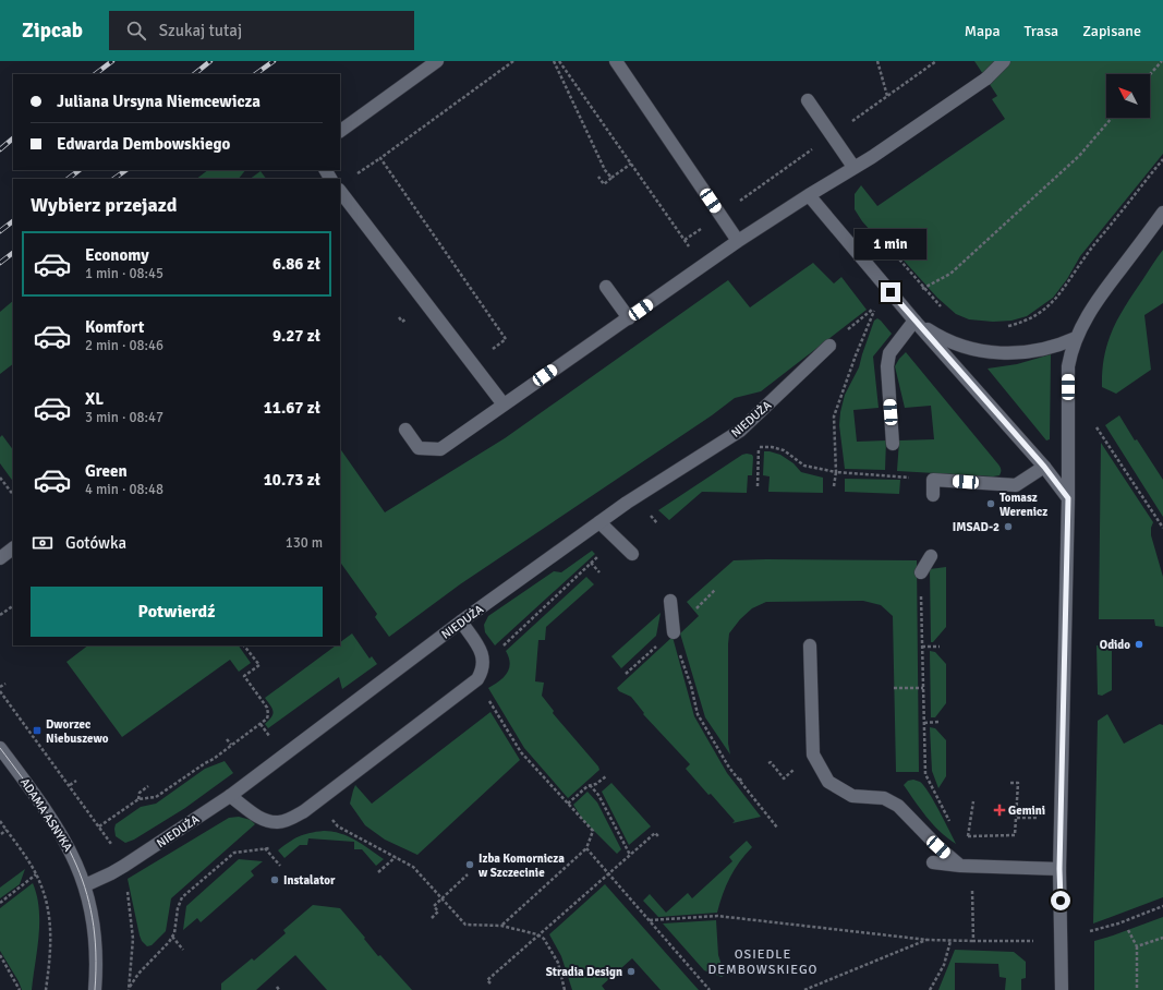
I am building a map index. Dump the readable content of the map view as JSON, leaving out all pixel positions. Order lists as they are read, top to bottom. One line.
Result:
{"streets":{"street":["NIEDUŻA","ADAMA ASNYKA"]},"crossings":[["NIEDUŻA","ADAMA ASNYKA"]],"districts":["OSIEDLE DEMBOWSKIEGO"],"places":{"other":["Tomasz Werenicz","IMSAD-2","Odido","Izba Komornicza w Szczecinie","Instalator","Stradia Design"],"transit":["Dworzec Niebuszewo"],"health":["Gemini"]},"north":"top left","page":{"header":"Zipcab","search":"Szukaj tutaj","nav":["Mapa","Trasa","Zapisane"],"banner":["Juliana Ursyna Niemcewicza","Edwarda Dembowskiego"],"heading":"Wybierz przejazd","bubble":"1 min","list":[{"name":"Economy","note":"1 min · 08:45","value":"6.86 zł"},{"name":"Komfort","note":"2 min · 08:46","value":"9.27 zł"},{"name":"XL","note":"3 min · 08:47","value":"11.67 zł"},{"name":"Green","note":"4 min · 08:48","value":"10.73 zł"}],"pay":["Gotówka","130 m"],"buttons":"Potwierdź"}}
